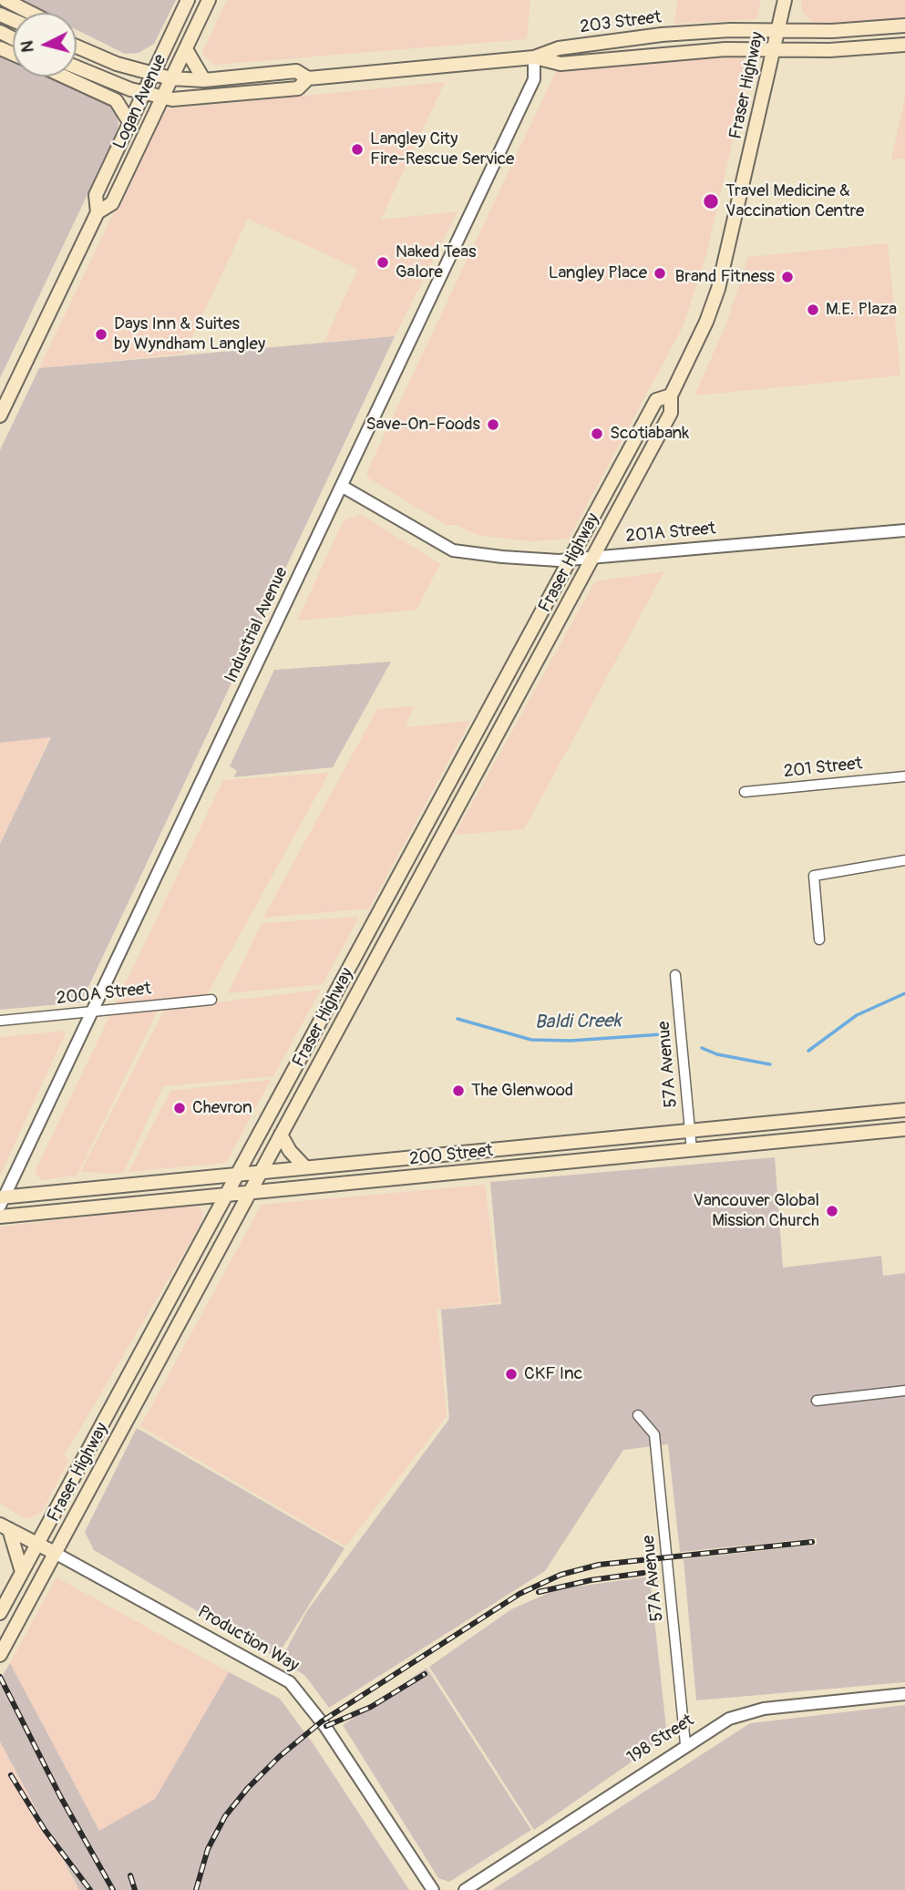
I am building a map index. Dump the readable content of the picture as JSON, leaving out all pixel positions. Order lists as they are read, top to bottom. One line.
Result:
{"streets":{"main road":["203 Street","Fraser Highway","Logan Avenue","200 Street","Production Way"],"street":["201A Street","Industrial Avenue","201 Street","200A Street","57A Avenue","198 Street"]},"crossings":[["203 Street","Fraser Highway"],["203 Street","Logan Avenue"],["203 Street","Industrial Avenue"],["Fraser Highway","201A Street"],["Fraser Highway","200 Street"],["Fraser Highway","Production Way"],["201A Street","Industrial Avenue"],["Industrial Avenue","200A Street"],["Industrial Avenue","200 Street"],["57A Avenue","200 Street"],["57A Avenue","198 Street"]],"water":["Baldi Creek"],"places":["Langley City Fire-Rescue Service","Travel Medicine & Vaccination Centre","Naked Teas Galore","Langley Place","Brand Fitness","M.E. Plaza","Days Inn & Suites by Wyndham Langley","Save-On-Foods","Scotiabank","The Glenwood","Chevron","Vancouver Global Mission Church","CKF Inc"],"north":"left"}
